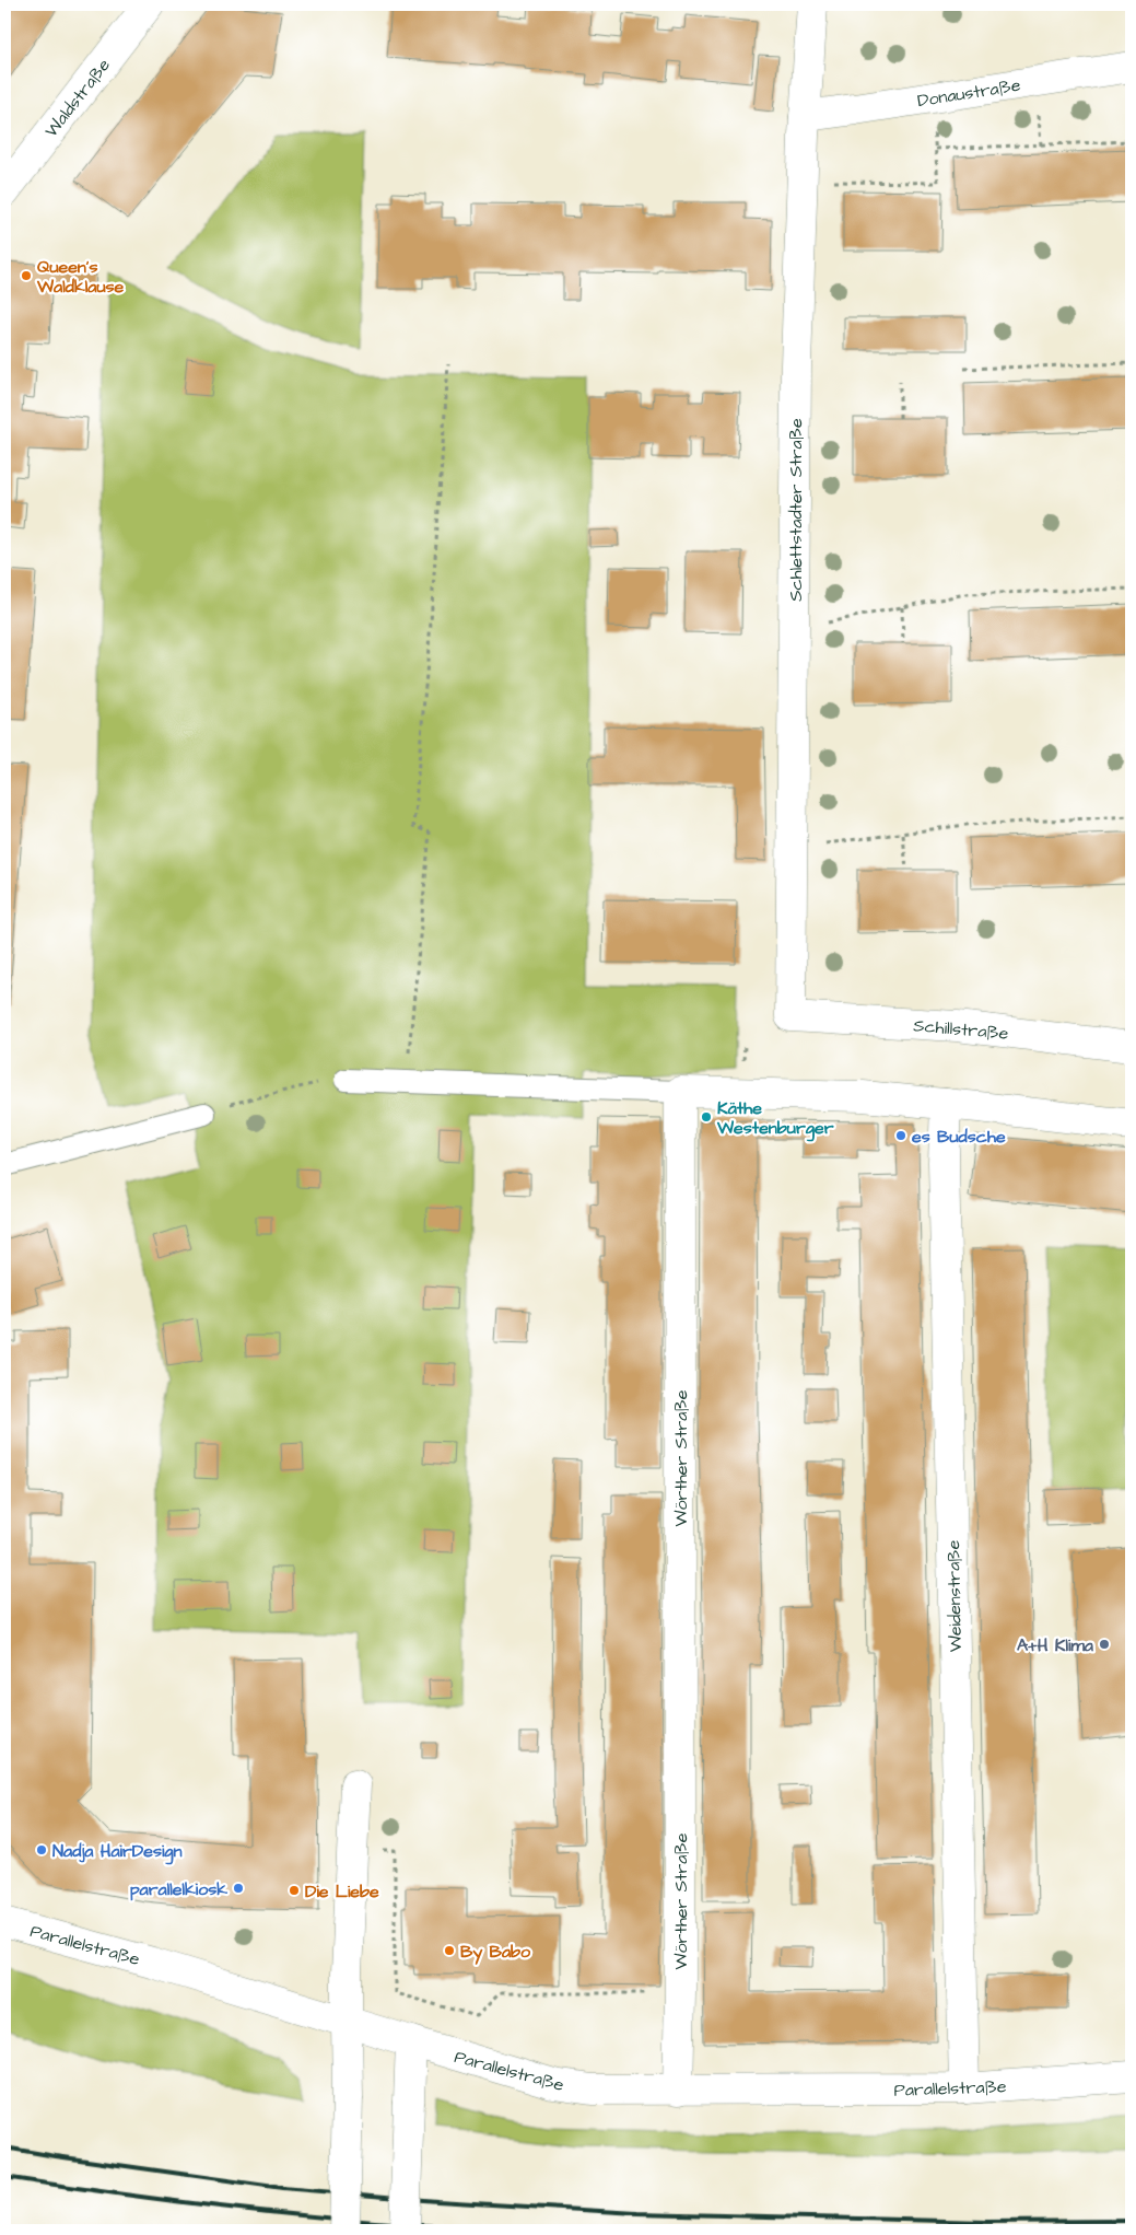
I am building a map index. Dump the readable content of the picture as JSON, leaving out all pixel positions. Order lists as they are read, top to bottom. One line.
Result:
{"streets":{"street":["Donaustraße","Waldstraße","Schlettstadter Straße","Schillstraße","Wörther Straße","Weidenstraße","Parallelstraße"]},"crossings":[["Donaustraße","Schlettstadter Straße"],["Schlettstadter Straße","Schillstraße"],["Wörther Straße","Parallelstraße"],["Weidenstraße","Parallelstraße"]],"places":["Queen's Waldklause","Käthe Westenburger","es Budsche","A+H Klima","Nadja HairDesign","parallelkiosk","Die Liebe","By Babo"]}
